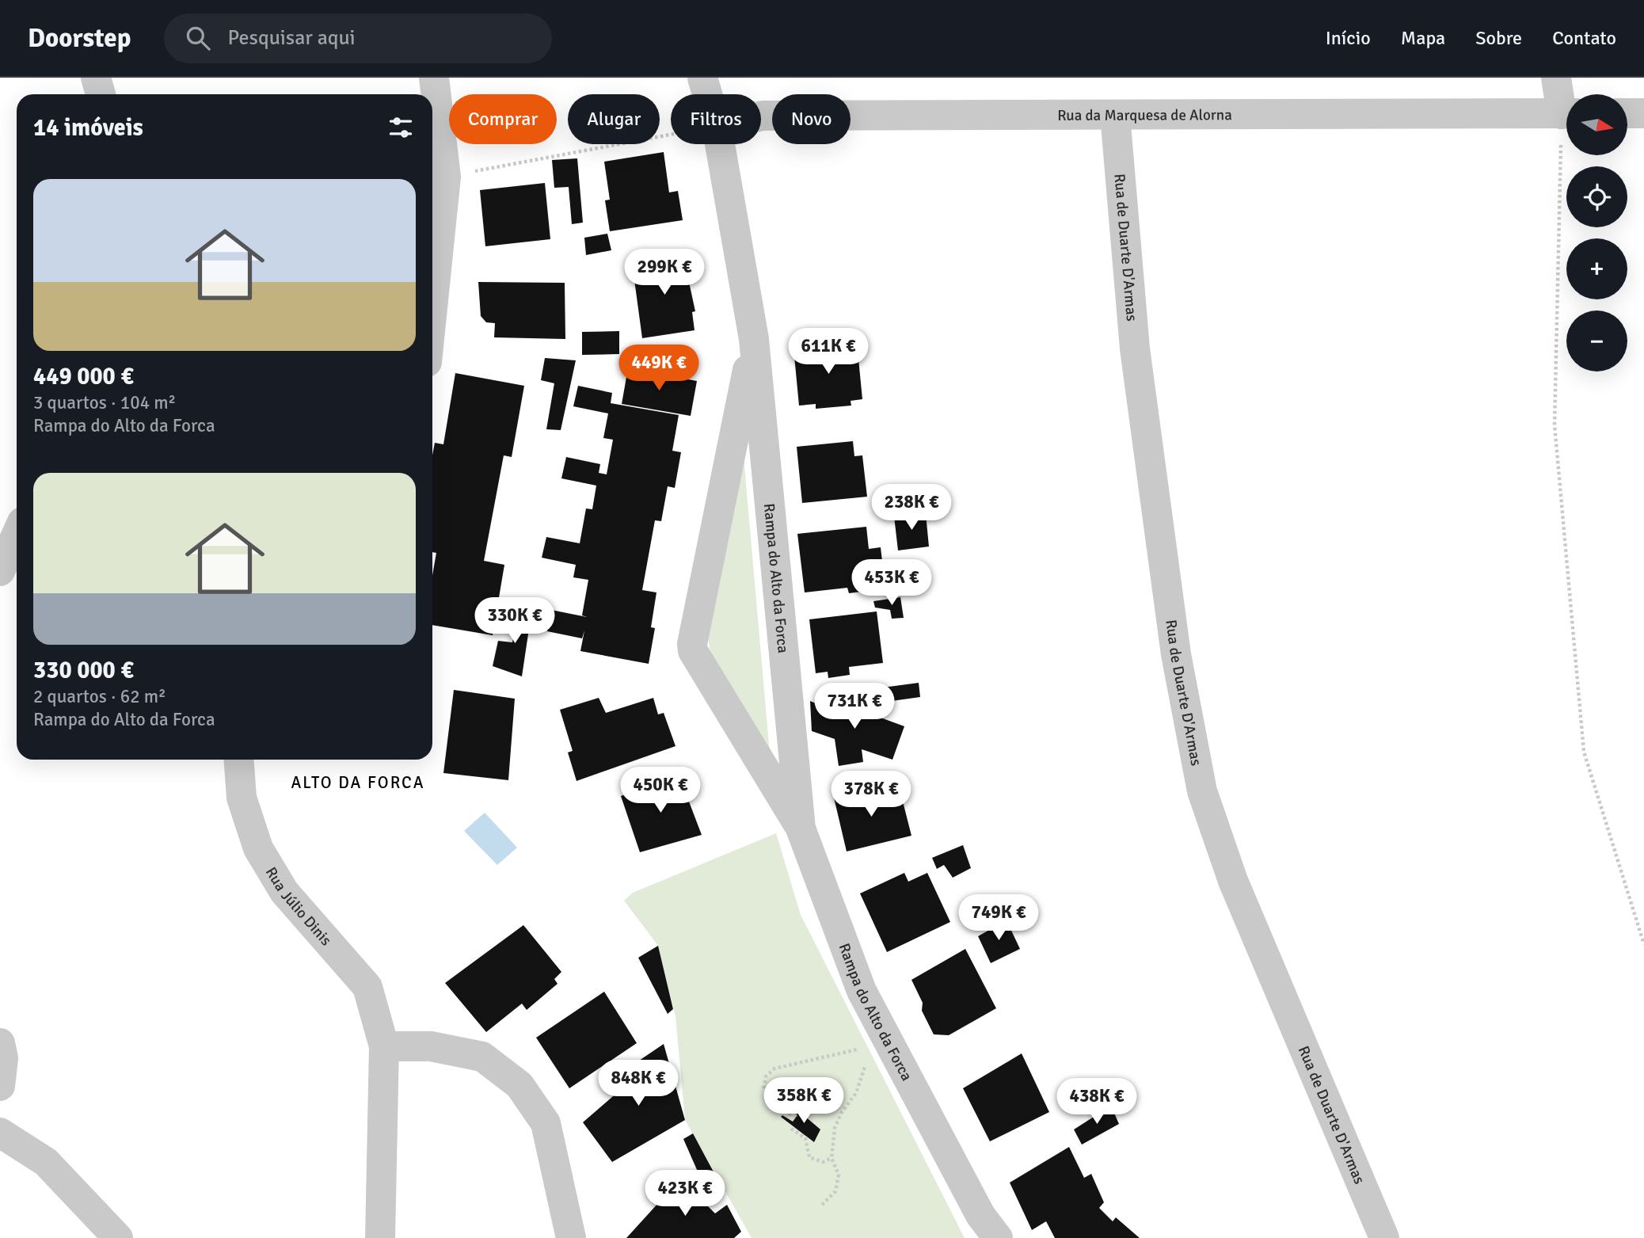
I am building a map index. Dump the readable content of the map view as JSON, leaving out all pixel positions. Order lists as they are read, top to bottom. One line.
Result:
{"streets":{"street":["Rua da Marquesa de Alorna","Rua de Duarte D'Armas","Rampa do Alto da Forca","Rua Júlio Dinis"]},"crossings":[["Rua da Marquesa de Alorna","Rua de Duarte D'Armas"]],"districts":["ALTO DA FORCA"],"north":"right","page":{"header":"Doorstep","search":"Pesquisar aqui","nav":["Início","Mapa","Sobre","Contato"],"map_buttons":["+","−"],"chip":["Comprar","Alugar","Filtros","Novo"],"heading":"14 imóveis","list":[{"name":"449 000 €","note":"3 quartos · 104 m² · Rampa do Alto da Forca"},{"name":"330 000 €","note":"2 quartos · 62 m² · Rampa do Alto da Forca"}],"price":["299K €","611K €","449K €","238K €","453K €","330K €","731K €","450K €","378K €","749K €","848K €","358K €","438K €","423K €"]}}
